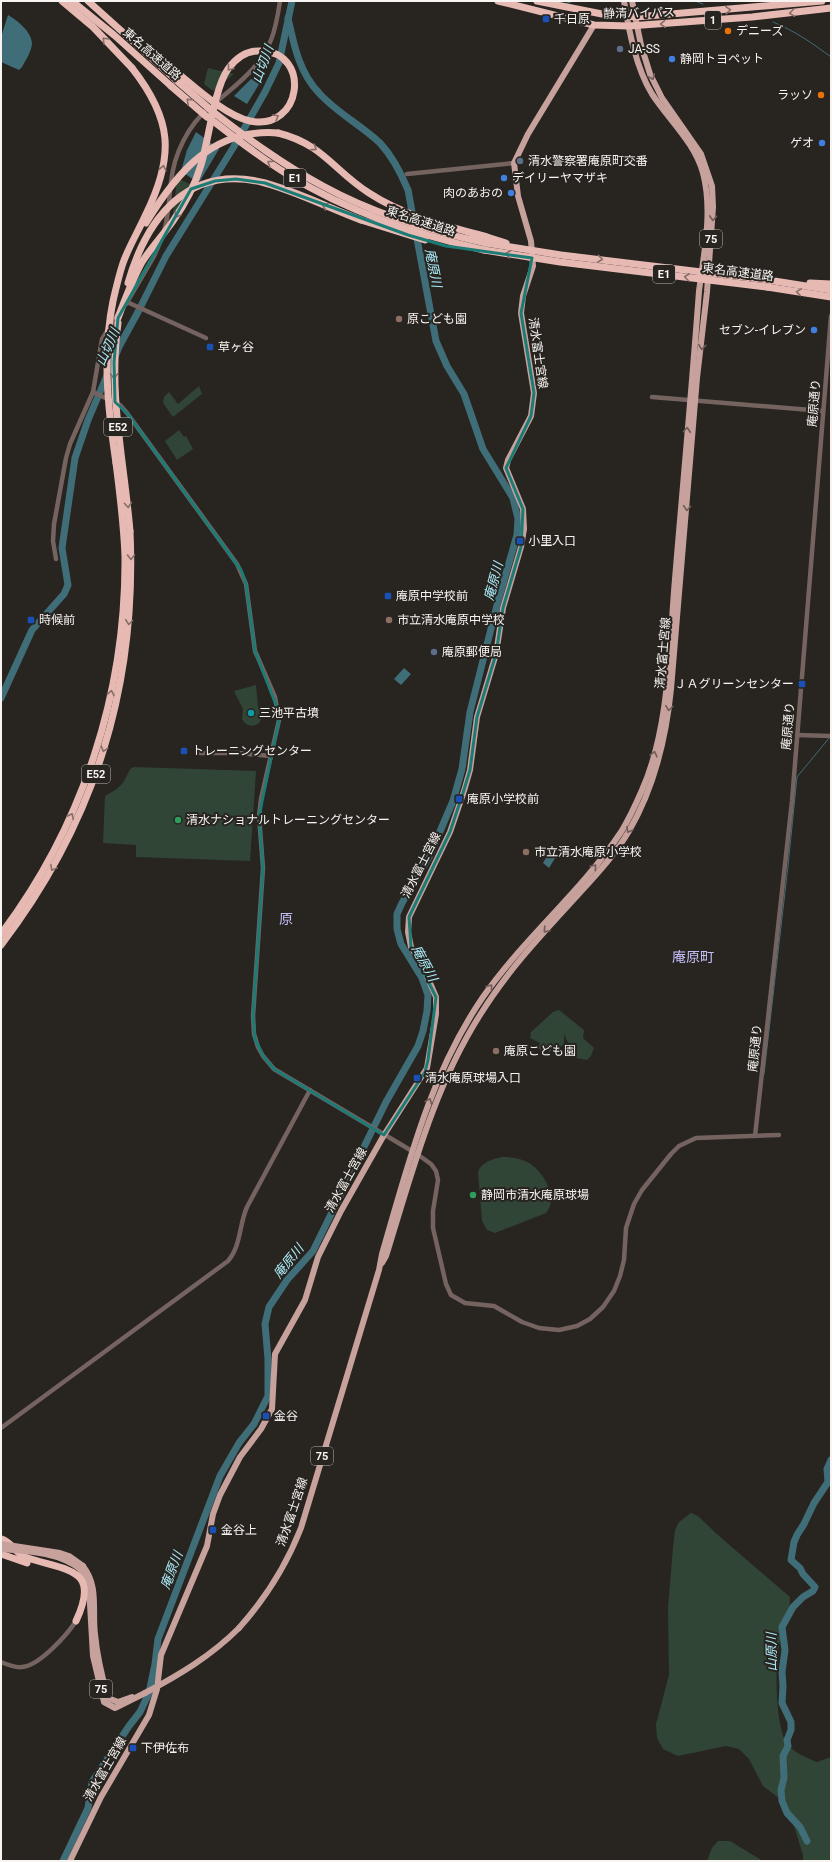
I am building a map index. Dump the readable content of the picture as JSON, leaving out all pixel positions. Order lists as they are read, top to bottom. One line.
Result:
{"streets":{"highway":["静清バイパス","1","東名高速道路","E1","E52"],"main road":["75","清水富士宮線"],"street":["庵原通り"]},"crossings":[["静清バイパス","清水富士宮線"]],"districts":["原","庵原町"],"water":["山切川","庵原川","山原川"],"places":{"transit":["千日原","草ヶ谷","小里入口","庵原中学校前","時候前","ＪＡグリーンセンター","トレーニングセンター","庵原小学校前","清水庵原球場入口","金谷","金谷上","下伊佐布"],"other":["デニーズ","JA-SS","静岡トヨペット","ラッソ","ゲオ","清水警察署庵原町交番","デイリーヤマザキ","肉のあおの","原こども園","セブン-イレブン","市立清水庵原中学校","庵原郵便局","三池平古墳","清水ナショナルトレーニングセンター","市立清水庵原小学校","庵原こども園","静岡市清水庵原球場"]}}
